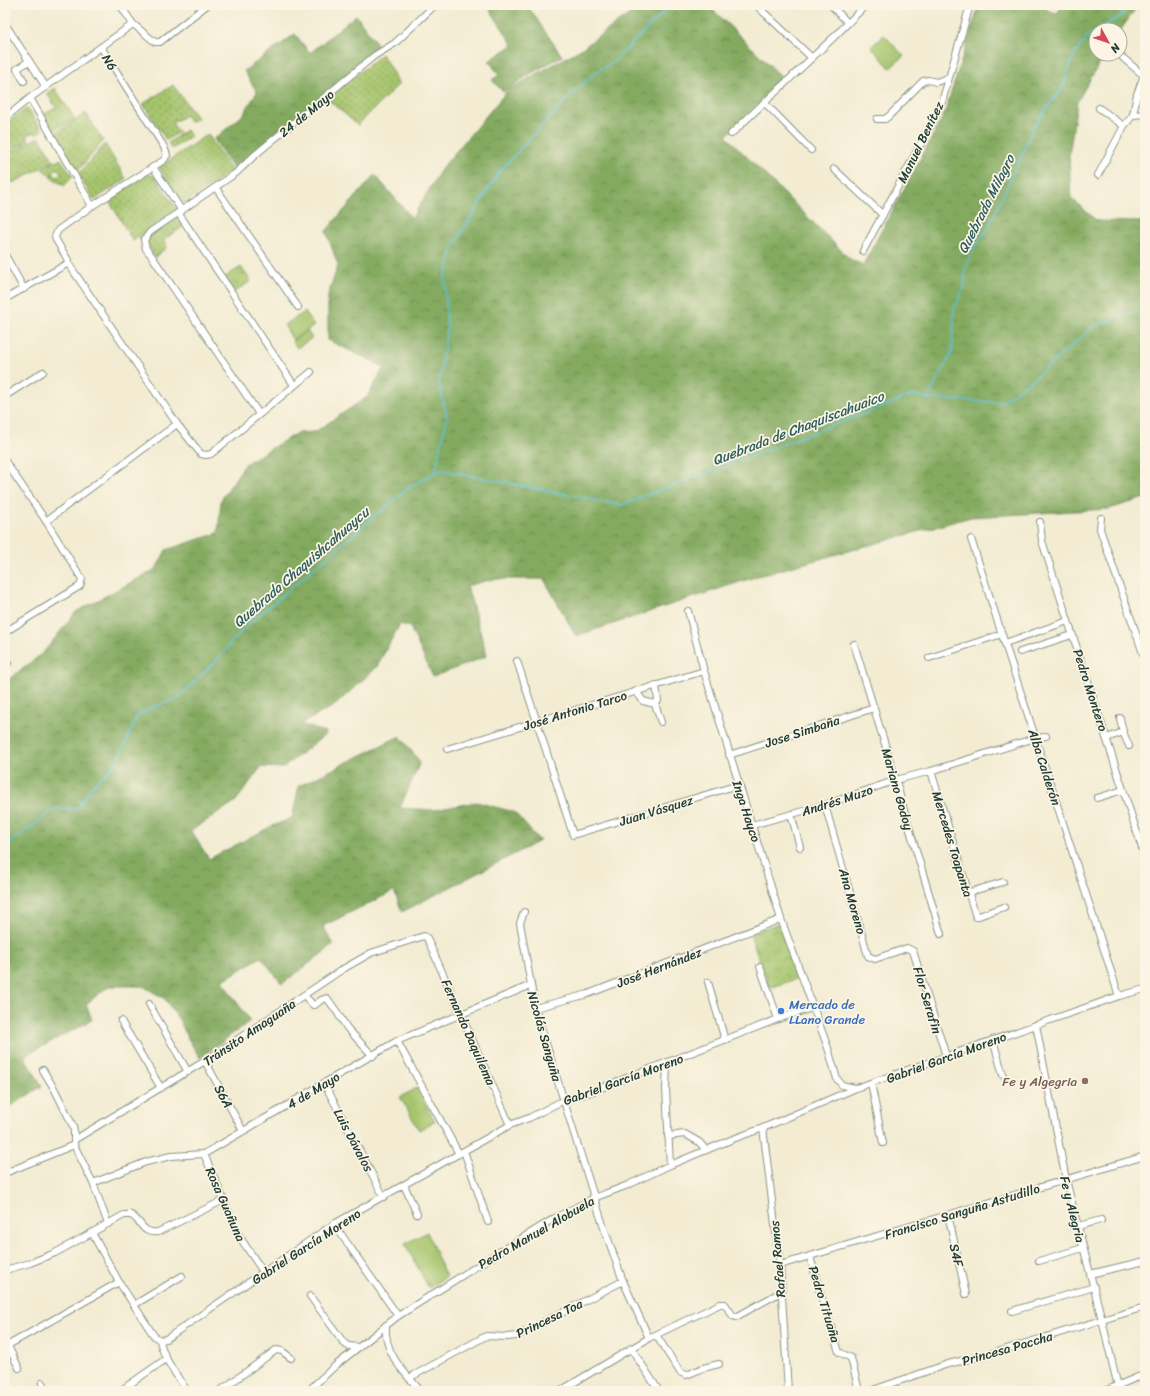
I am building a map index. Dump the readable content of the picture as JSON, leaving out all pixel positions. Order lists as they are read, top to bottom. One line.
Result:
{"streets":{"street":["N6","24 de Mayo","Manuel Benítez","Pedro Montero","José Antonio Tarco","Jose Simbaña","Alba Calderón","Mariano Godoy","Andrés Muzo","Juan Vásquez","Inga Hayco","Mercedes Toapanta","Ana Moreno","José Hernández","Flor Serafin","Tránsito Amaguaña","Fernando Daquilema","Nicolás Sanguña","Gabriel García Moreno","4 de Mayo","S6A","Luis Dávalos","Rosa Guañuna","Fe y Alegria","Francisco Sanguña Astudillo","Pedro Manuel Alobuela","S4F","Rafael Ramos","Pedro Tituaña","Princesa Toa","Princesa Paccha"]},"crossings":[["José Antonio Tarco","Juan Vásquez"],["José Antonio Tarco","Inga Hayco"],["Jose Simbaña","Mariano Godoy"],["Jose Simbaña","Inga Hayco"],["Alba Calderón","Andrés Muzo"],["Alba Calderón","Gabriel García Moreno"],["Mariano Godoy","Andrés Muzo"],["Andrés Muzo","Inga Hayco"],["Andrés Muzo","Mercedes Toapanta"],["Andrés Muzo","Ana Moreno"],["Juan Vásquez","Inga Hayco"],["Inga Hayco","José Hernández"],["Inga Hayco","Gabriel García Moreno"],["Ana Moreno","Flor Serafin"],["José Hernández","Nicolás Sanguña"],["Flor Serafin","Gabriel García Moreno"],["Tránsito Amaguaña","Fernando Daquilema"],["Tránsito Amaguaña","S6A"],["Fernando Daquilema","Gabriel García Moreno"],["Fernando Daquilema","4 de Mayo"],["Nicolás Sanguña","Gabriel García Moreno"],["Nicolás Sanguña","4 de Mayo"],["Nicolás Sanguña","Pedro Manuel Alobuela"],["Nicolás Sanguña","Princesa Toa"],["Gabriel García Moreno","Luis Dávalos"],["Gabriel García Moreno","Rosa Guañuna"],["Gabriel García Moreno","Fe y Alegria"],["Gabriel García Moreno","Pedro Manuel Alobuela"],["4 de Mayo","S6A"],["4 de Mayo","Luis Dávalos"],["4 de Mayo","Rosa Guañuna"],["Fe y Alegria","Francisco Sanguña Astudillo"],["Fe y Alegria","Princesa Paccha"],["Francisco Sanguña Astudillo","S4F"],["Francisco Sanguña Astudillo","Rafael Ramos"],["Francisco Sanguña Astudillo","Pedro Tituaña"],["Pedro Manuel Alobuela","Rafael Ramos"]],"water":["Quebrada Milagro","Quebrada de Chaquiscahuaico","Quebrada Chaquishcahuaycu"],"places":["Mercado de LLano Grande","Fe y Algegria"],"north":"bottom right"}
